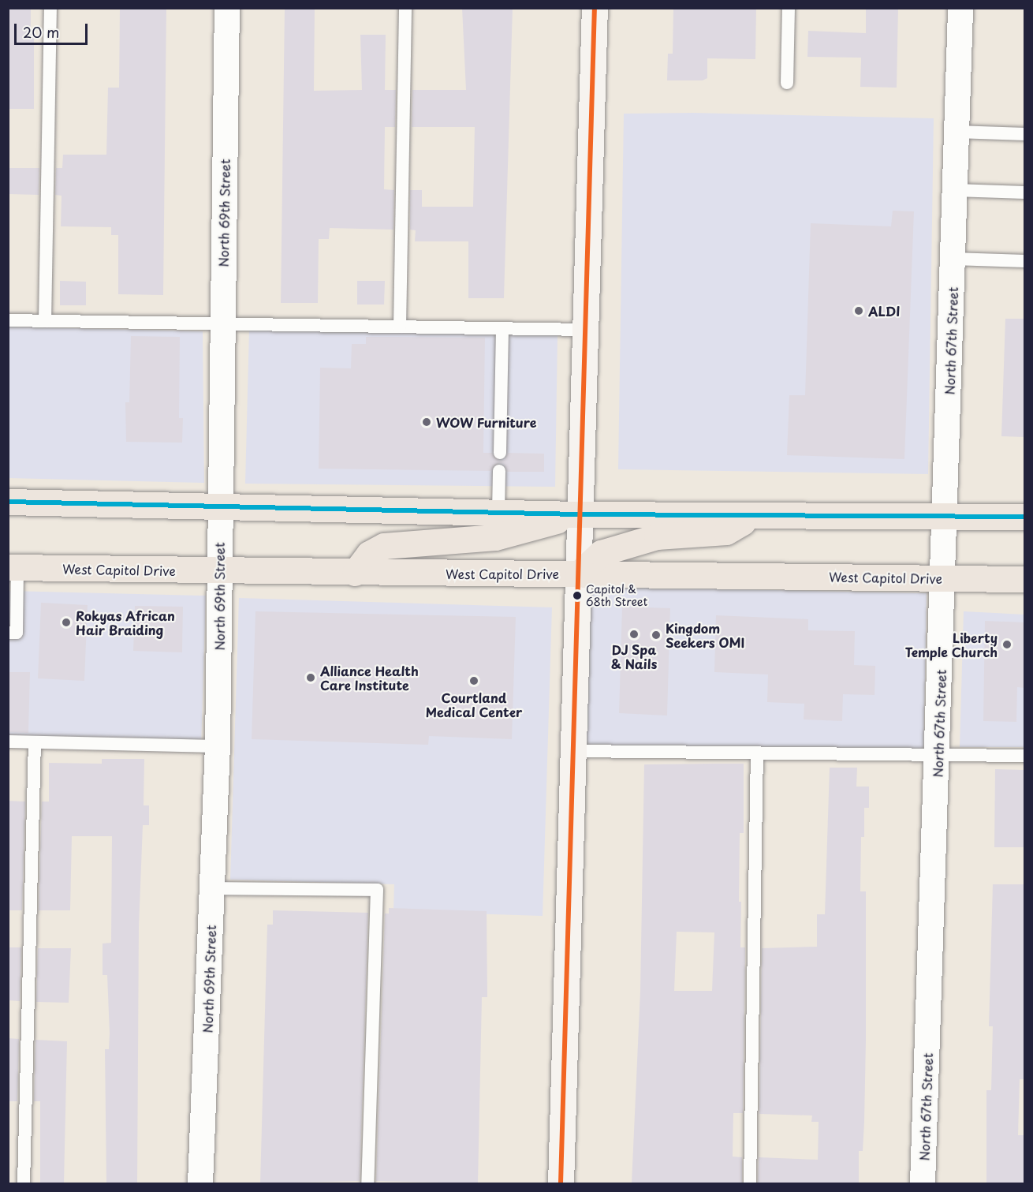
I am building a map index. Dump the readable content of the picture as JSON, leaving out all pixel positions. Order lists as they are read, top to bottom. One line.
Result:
{"streets":{"main road":["West Capitol Drive"],"street":["North 69th Street","North 67th Street"]},"crossings":[["North 69th Street","West Capitol Drive"],["North 67th Street","West Capitol Drive"]],"places":["ALDI","WOW Furniture","Capitol & 68th Street","Rokyas African Hair Braiding","DJ Spa & Nails","Kingdom Seekers OMI","Liberty Temple Church","Alliance Health Care Institute","Courtland Medical Center"],"scale_bar":"20 m"}
